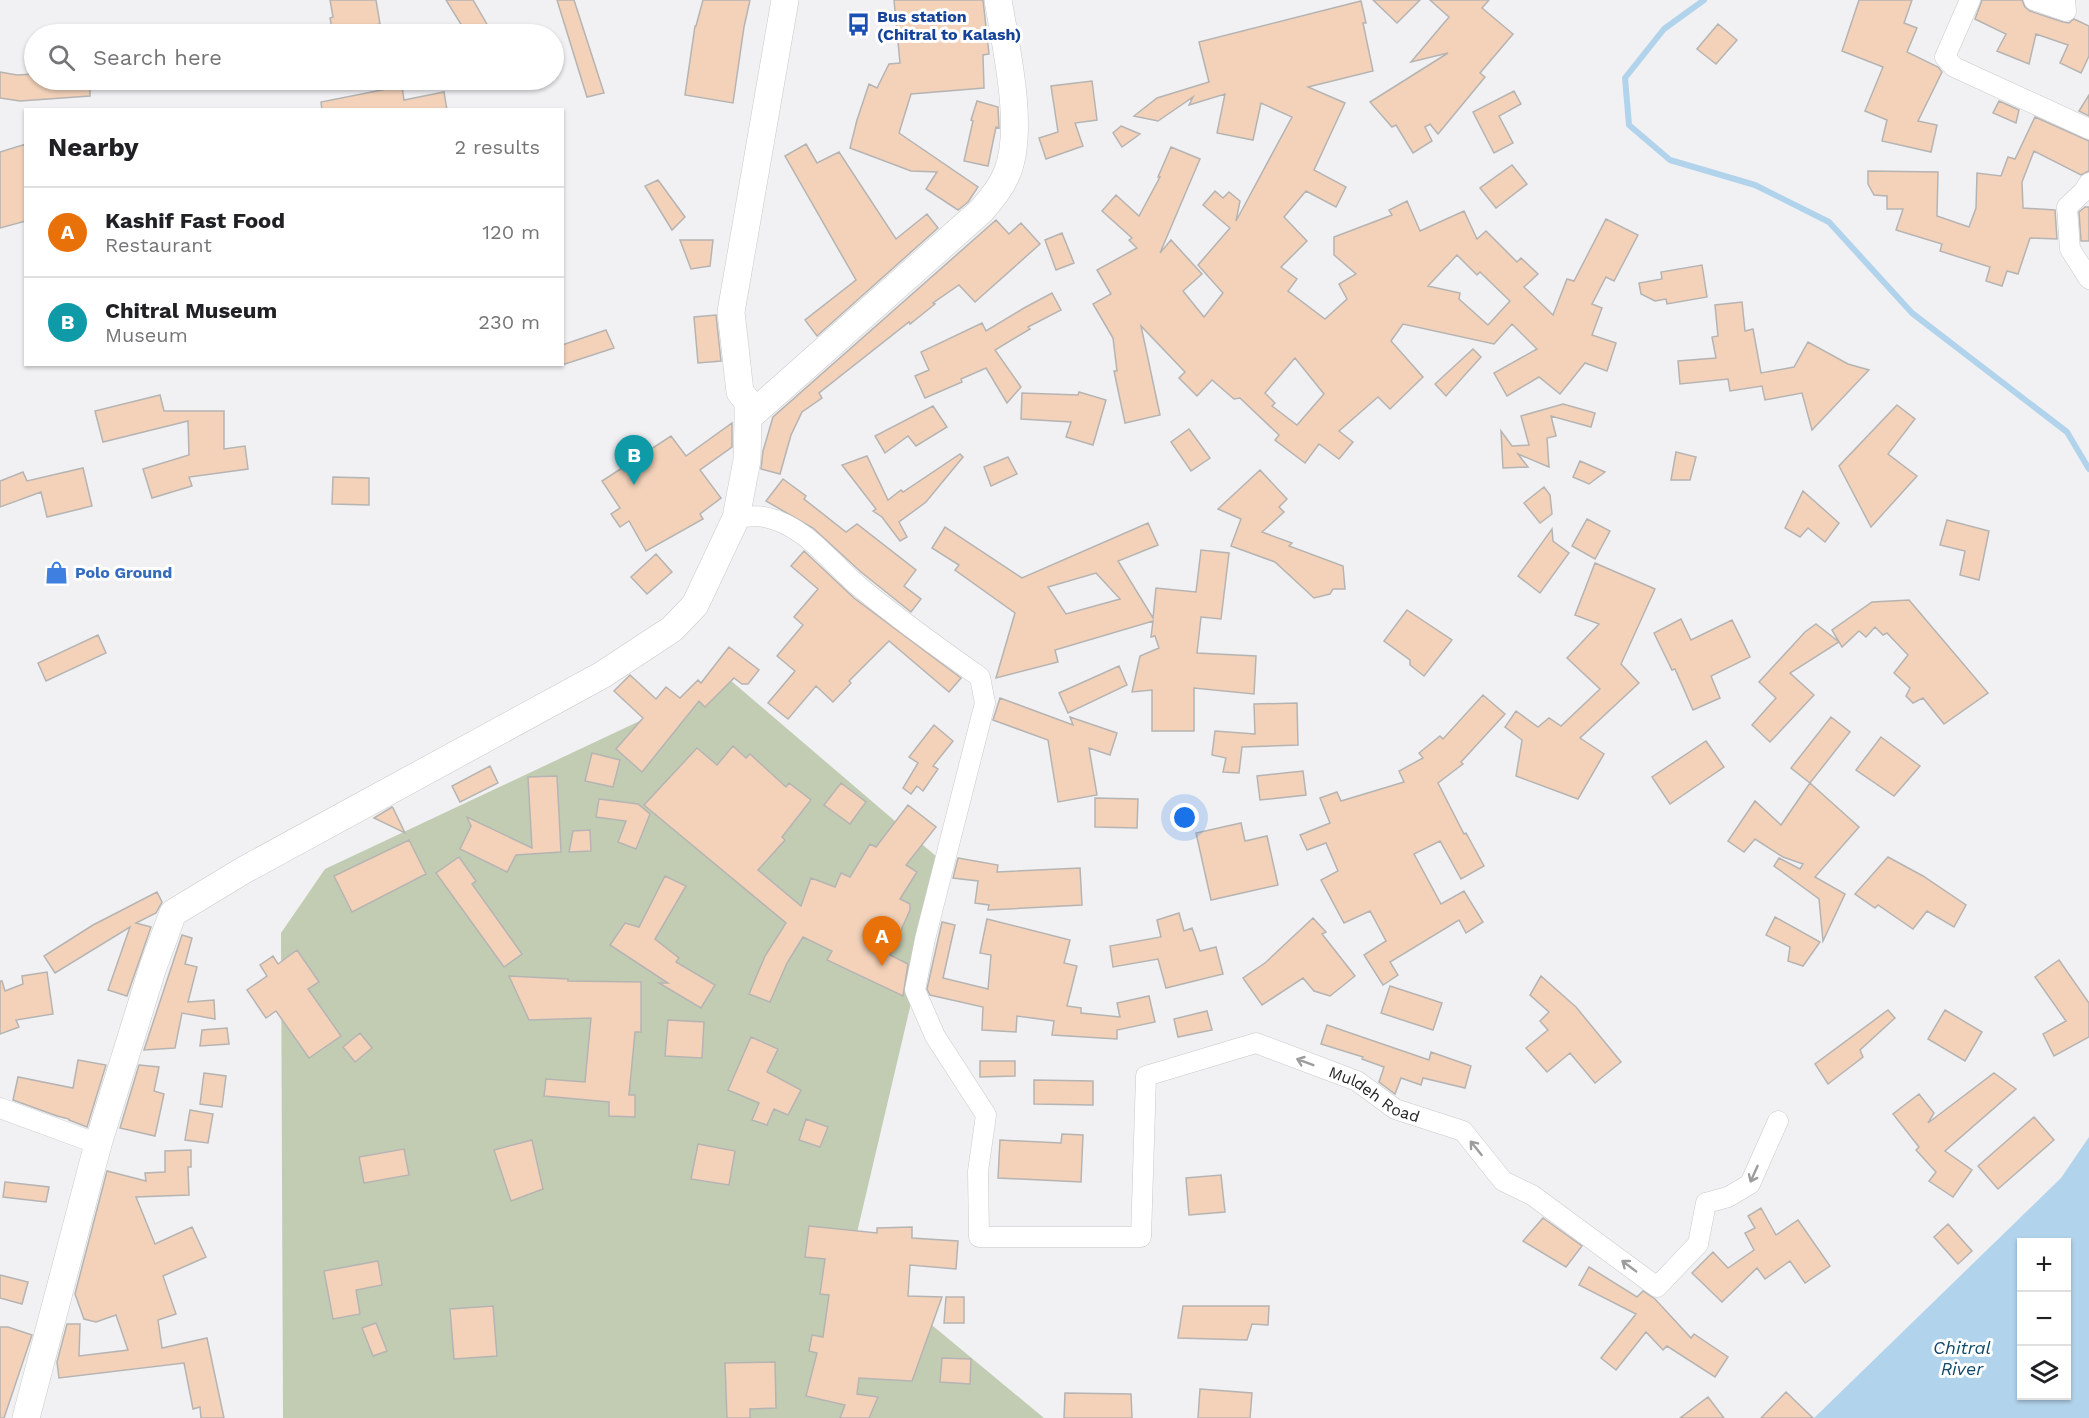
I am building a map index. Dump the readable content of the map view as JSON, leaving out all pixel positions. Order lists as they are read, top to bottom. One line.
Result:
{"streets":{"street":["Muldeh Road"]},"water":["Chitral River"],"places":{"bus stop":["Bus station (Chitral to Kalash)"],"shop":["Polo Ground"]},"page":{"search":"Search here","heading":["Nearby","2 results"],"list":[{"mark":"A","name":"Kashif Fast Food","note":"Restaurant","value":"120 m"},{"mark":"B","name":"Chitral Museum","note":"Museum","value":"230 m"}],"pins":["B","A"],"map_buttons":["+","−"]}}
